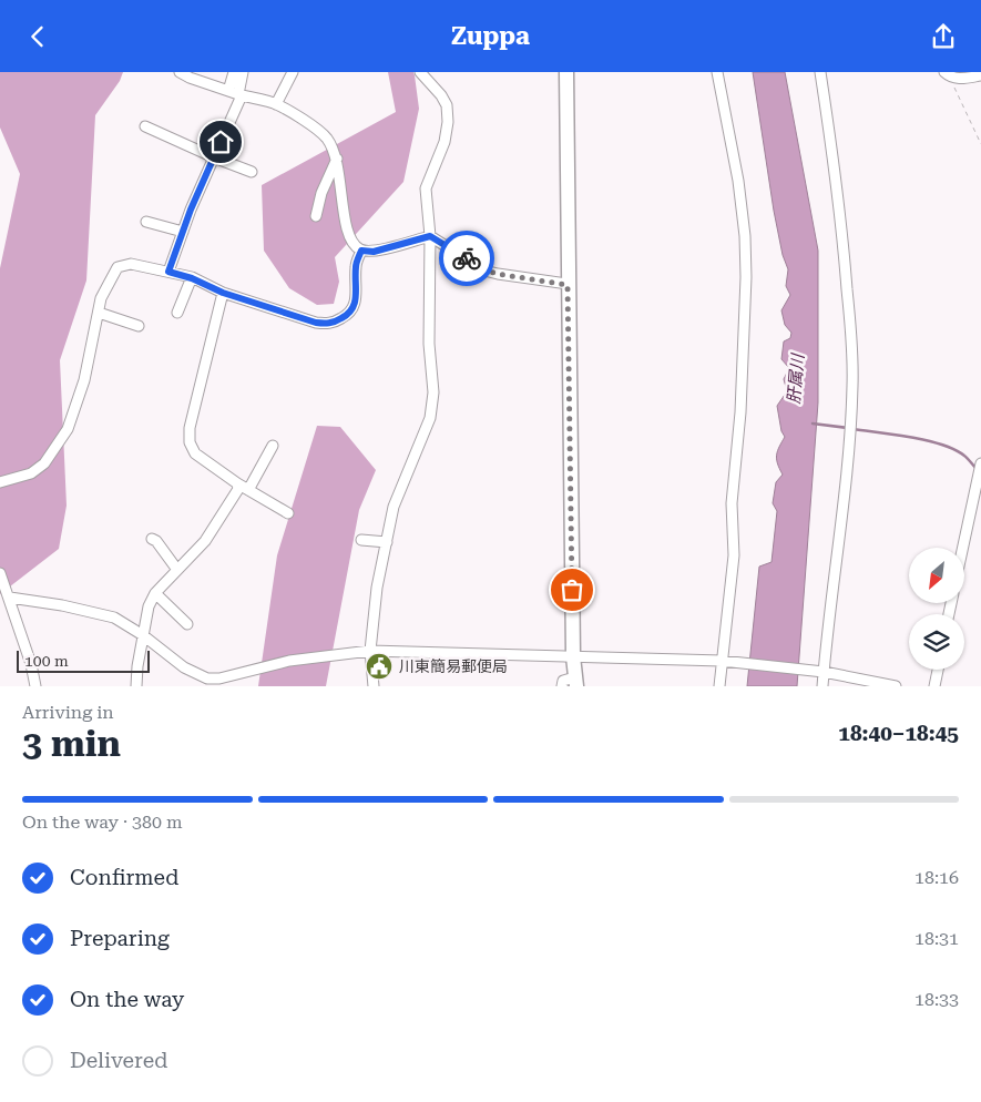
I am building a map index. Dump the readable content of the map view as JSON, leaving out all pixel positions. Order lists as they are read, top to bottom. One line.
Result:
{"water":["肝属川"],"places":{"public building":["川東簡易郵便局"]},"scale_bar":"100 m","north":"bottom left","page":{"header":"Zuppa","scale":"100 m","heading":["3 min","Arriving in","18:40–18:45"],"bar":"On the way · 380 m","list":[["Confirmed","18:16"],["Preparing","18:31"],["On the way","18:33"],"Delivered"]}}
